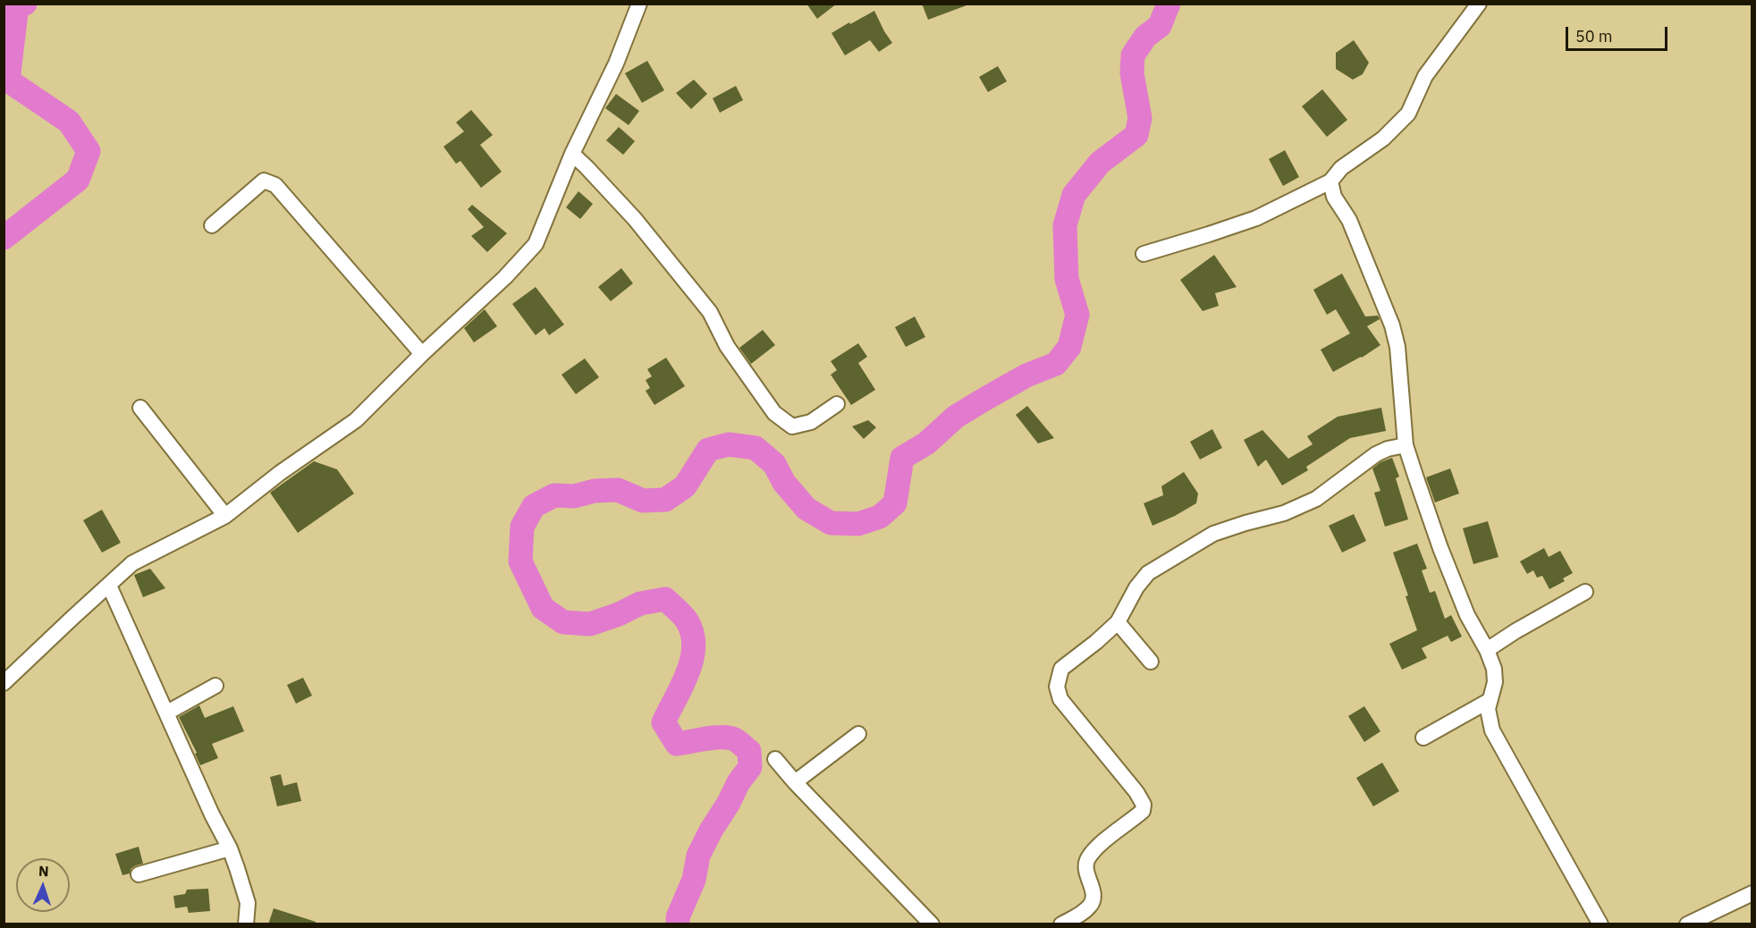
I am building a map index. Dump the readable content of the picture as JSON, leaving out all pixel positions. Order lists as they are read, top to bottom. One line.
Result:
{"scale_bar":"50 m","north":"top"}
